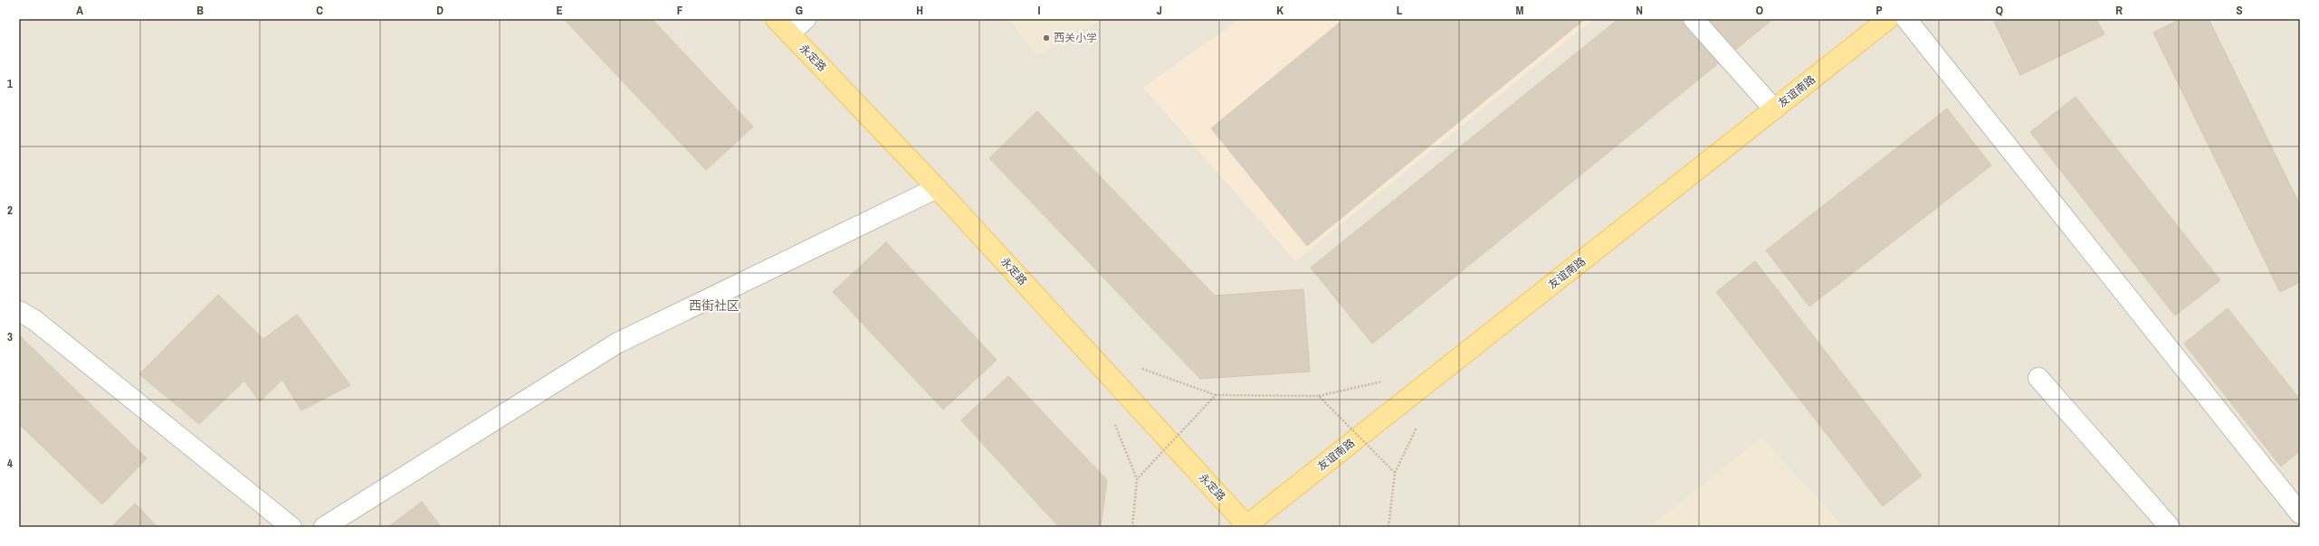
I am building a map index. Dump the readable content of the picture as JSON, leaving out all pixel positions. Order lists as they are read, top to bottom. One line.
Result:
{"streets":{"main road":["永定路","友谊南路"]},"crossings":[["永定路","友谊南路"]],"districts":["西街社区"],"places":["西关小学"],"grid":{"columns":["A","B","C","D","E","F","G","H","I","J","K","L","M","N","O","P","Q","R","S"],"rows":["1","2","3","4"]}}
